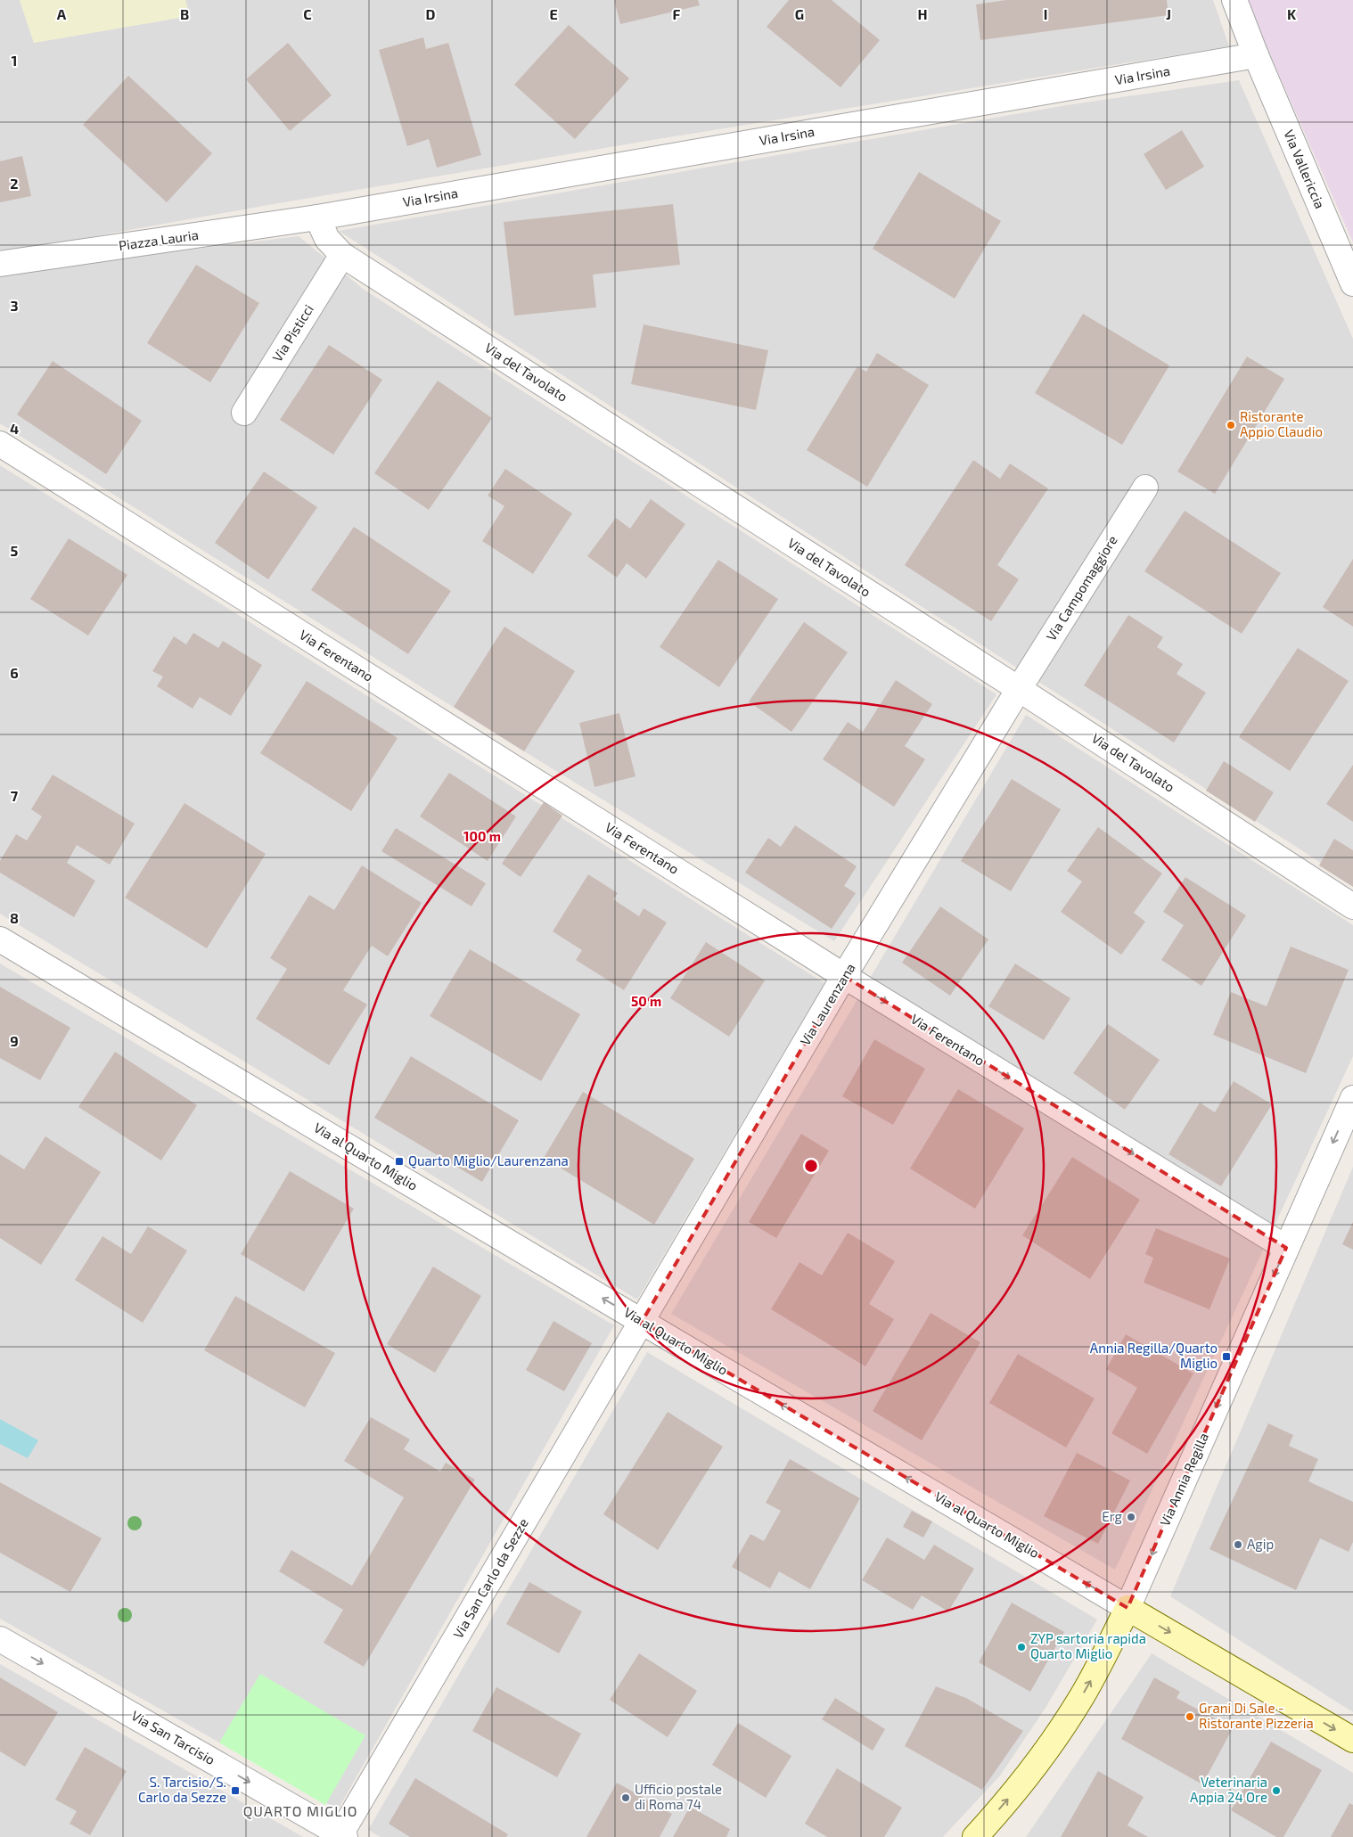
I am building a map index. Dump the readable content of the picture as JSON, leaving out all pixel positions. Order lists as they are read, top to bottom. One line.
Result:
{"streets":{"street":["Via Irsina","Via Vallericcia","Piazza Lauria","Via Pisticci","Via del Tavolato","Via Campomaggiore","Via Ferentano","Via Laurenzana","Via al Quarto Miglio","Via Annia Regilla","Via San Carlo da Sezze","Via San Tarcisio"]},"crossings":[["Via Irsina","Via Vallericcia"],["Via Irsina","Piazza Lauria"],["Via Irsina","Via del Tavolato"],["Piazza Lauria","Via del Tavolato"],["Via Pisticci","Via del Tavolato"],["Via del Tavolato","Via Campomaggiore"],["Via del Tavolato","Via Laurenzana"],["Via Campomaggiore","Via Laurenzana"],["Via Ferentano","Via Laurenzana"],["Via Ferentano","Via Annia Regilla"],["Via Laurenzana","Via al Quarto Miglio"],["Via Laurenzana","Via San Carlo da Sezze"],["Via al Quarto Miglio","Via Annia Regilla"],["Via al Quarto Miglio","Via San Carlo da Sezze"],["Via San Carlo da Sezze","Via San Tarcisio"]],"one_way":["Via San Tarcisio"],"districts":["QUARTO MIGLIO"],"places":{"other":["Ristorante Appio Claudio","Erg","Agip","ZYP sartoria rapida Quarto Miglio","Grani Di Sale - Ristorante Pizzeria","Veterinaria Appia 24 Ore","Ufficio postale di Roma 74"],"transit":["Quarto Miglio/Laurenzana","Annia Regilla/Quarto Miglio","S. Tarcisio/S. Carlo da Sezze"]},"grid":{"columns":["A","B","C","D","E","F","G","H","I","J","K"],"rows":["1","2","3","4","5","6","7","8","9"]},"rings":["100 m","50 m"]}
